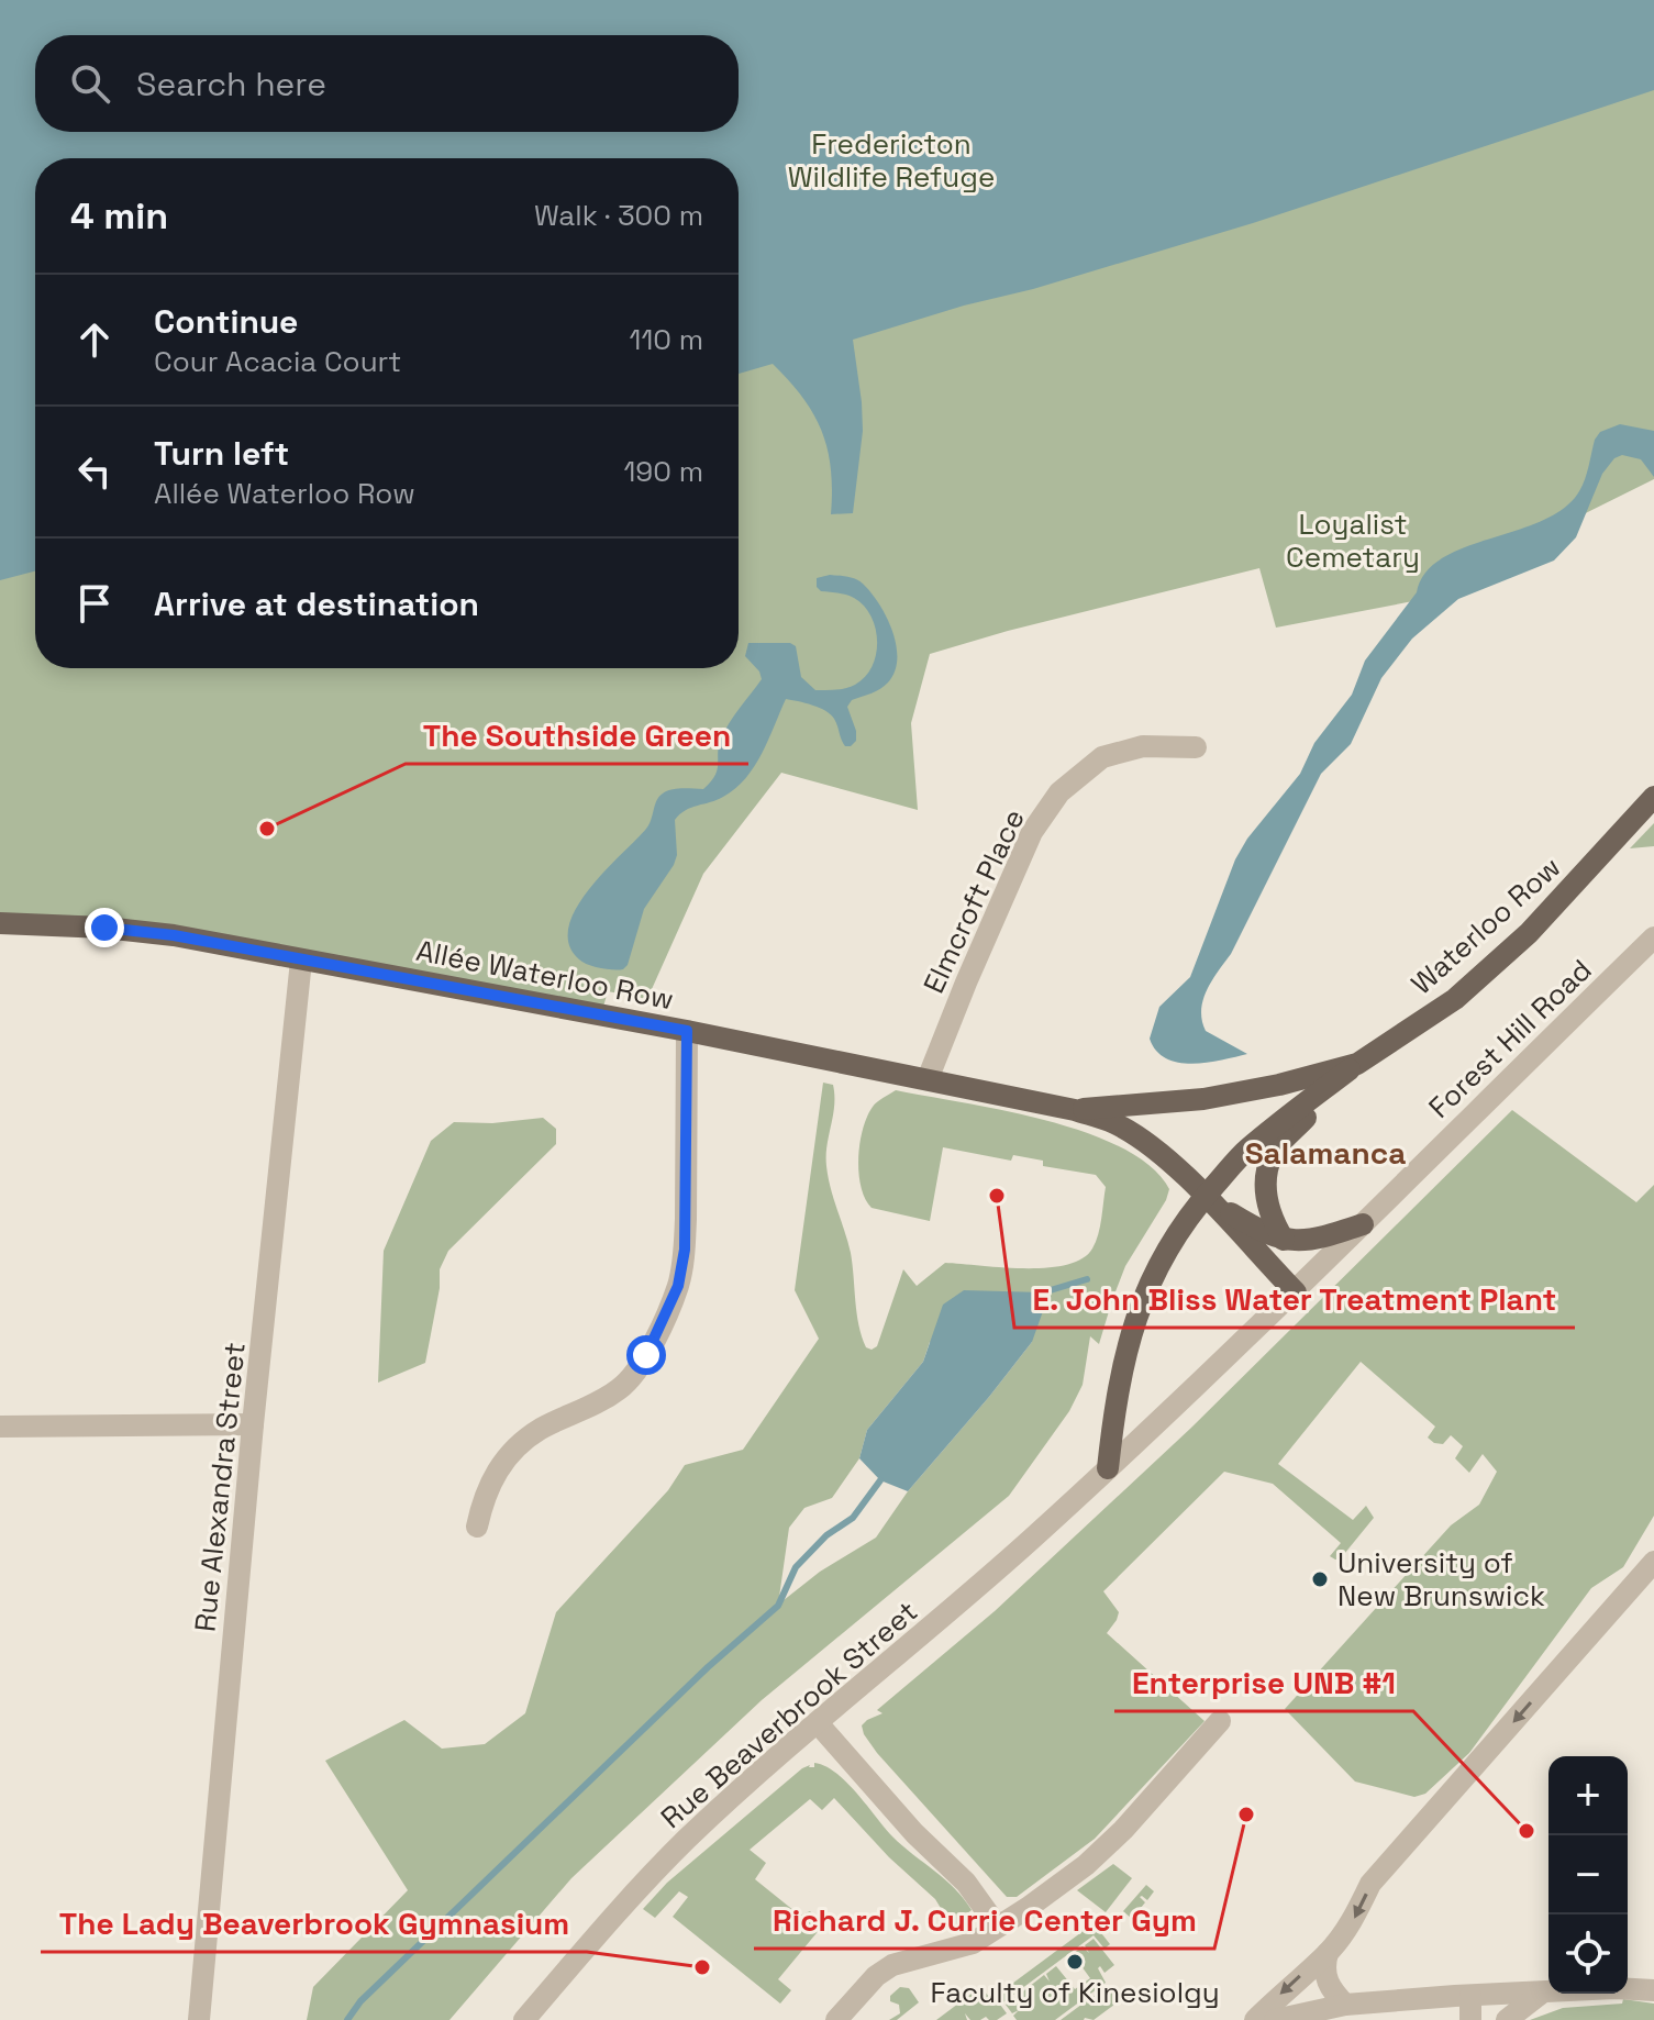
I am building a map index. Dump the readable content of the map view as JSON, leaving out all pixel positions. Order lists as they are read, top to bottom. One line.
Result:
{"streets":{"main road":["Waterloo Row","Allée Waterloo Row"],"street":["Elmcroft Place","Forest Hill Road","Rue Alexandra Street","Rue Beaverbrook Street"]},"crossings":[["Elmcroft Place","Allée Waterloo Row"],["Waterloo Row","Allée Waterloo Row"],["Allée Waterloo Row","Rue Alexandra Street"],["Forest Hill Road","Rue Beaverbrook Street"]],"districts":["Salamanca"],"parks":["Fredericton Wildlife Refuge","Loyalist Cemetary"],"places":["The Southside Green","E. John Bliss Water Treatment Plant","University of New Brunswick","Richard J. Currie Center Gym","Enterprise UNB #1","Faculty of Kinesiolgy","The Lady Beaverbrook Gymnasium"],"page":{"search":"Search here","heading":["4 min","Walk · 300 m"],"list":[["Continue","Cour Acacia Court","110 m"],["Turn left","Allée Waterloo Row","190 m"],"Arrive at destination"],"map_buttons":["+","−"]}}
